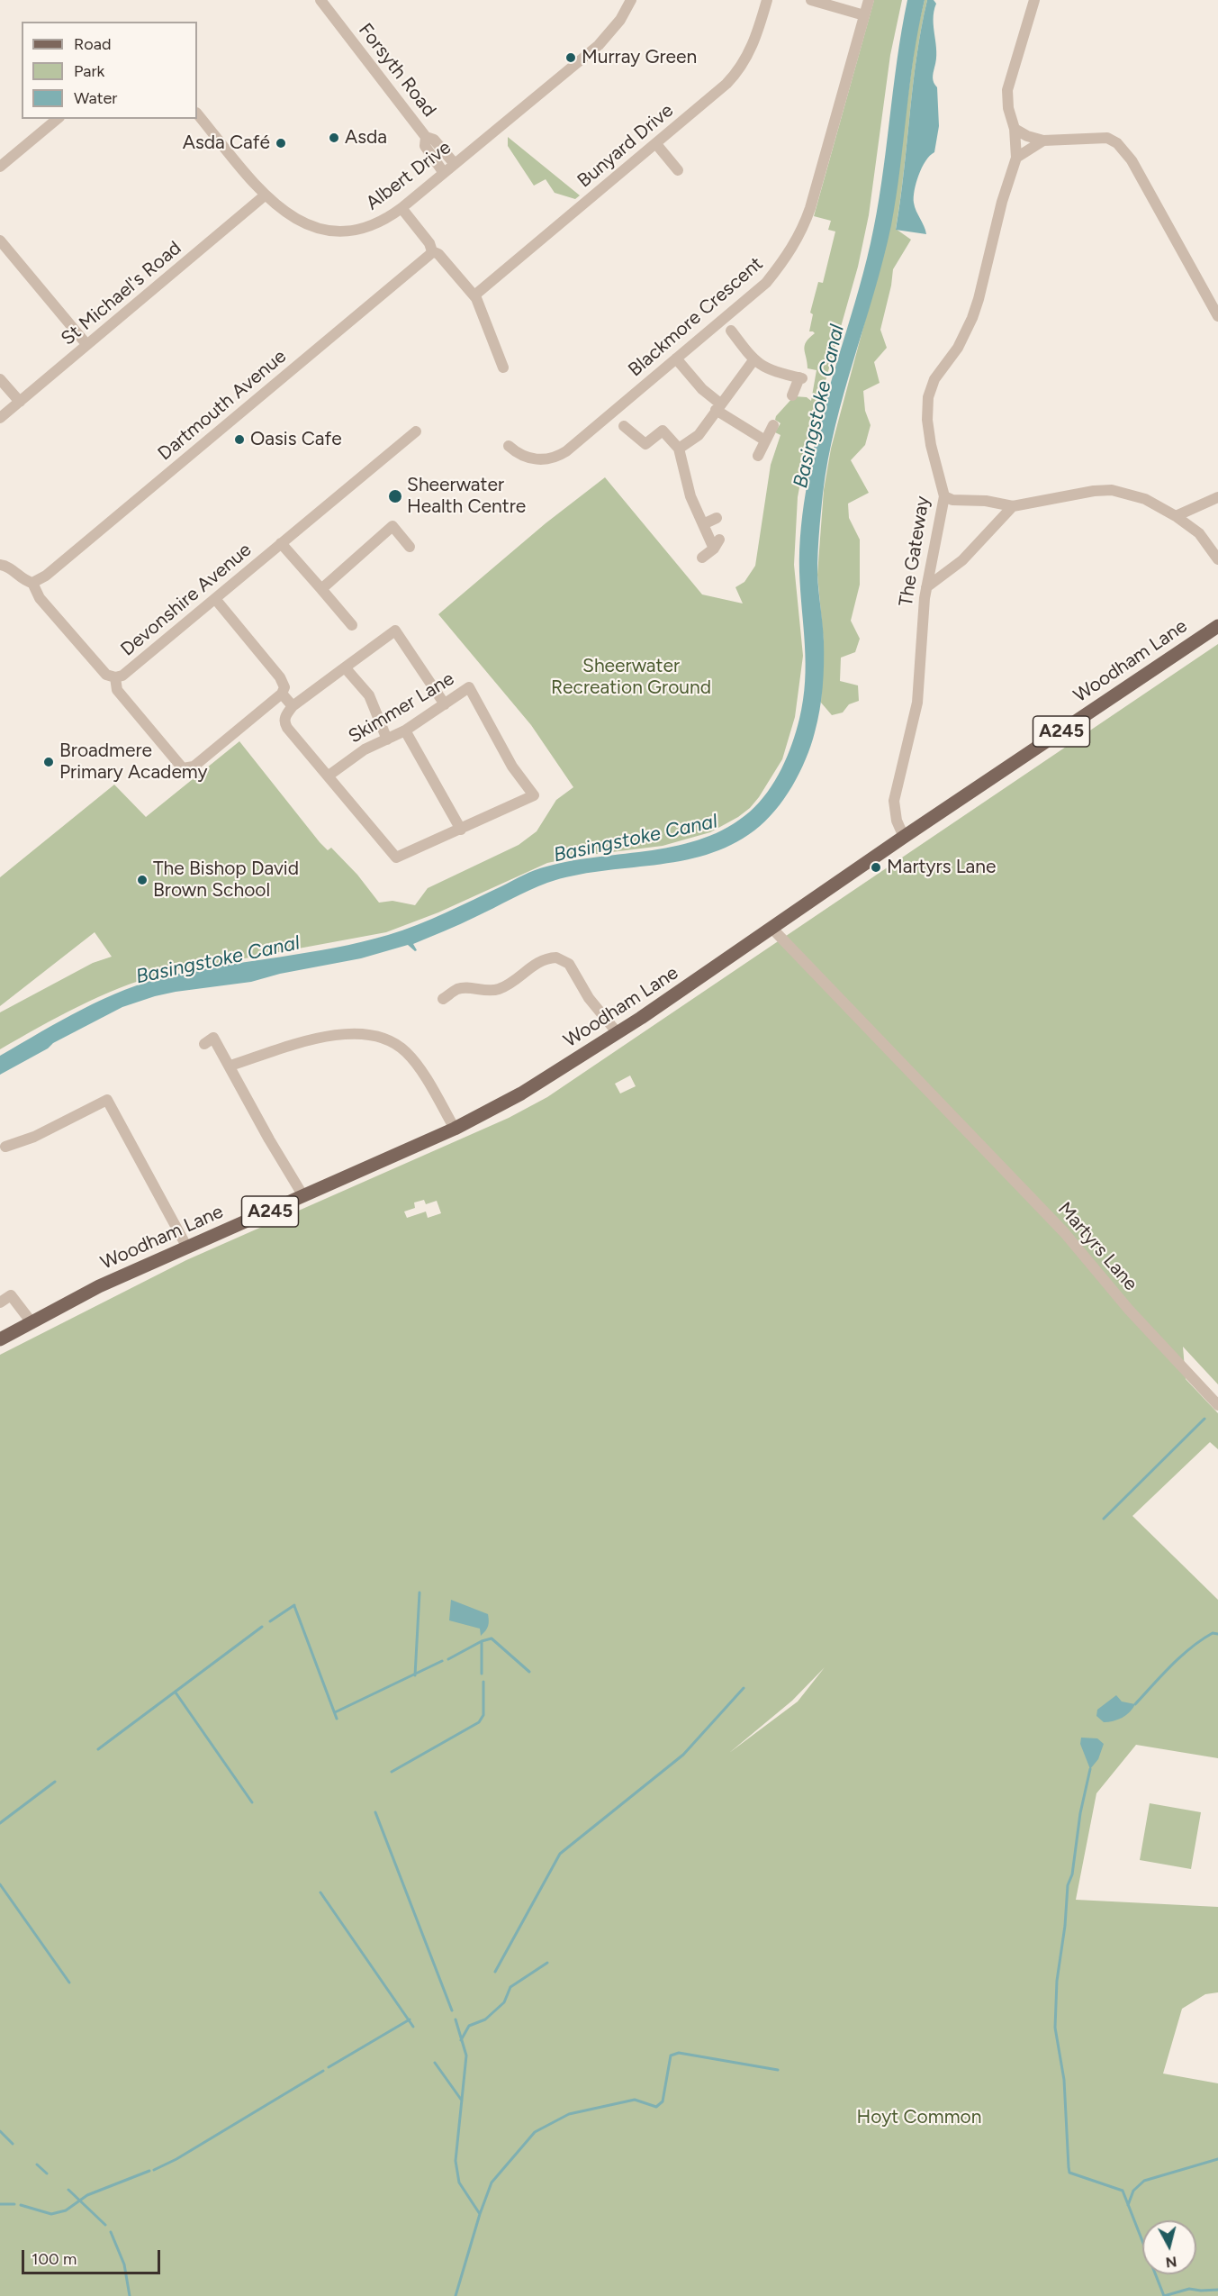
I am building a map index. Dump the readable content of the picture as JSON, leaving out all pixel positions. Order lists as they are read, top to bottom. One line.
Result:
{"streets":{"main road":["Woodham Lane","A245"],"street":["Forsyth Road","Bunyard Drive","Albert Drive","St Michael's Road","Blackmore Crescent","Dartmouth Avenue","The Gateway","Devonshire Avenue","Skimmer Lane","Martyrs Lane"]},"crossings":[["Forsyth Road","Albert Drive"],["Albert Drive","St Michael's Road"],["Dartmouth Avenue","Devonshire Avenue"],["The Gateway","Woodham Lane"],["Woodham Lane","Martyrs Lane"]],"water":["Basingstoke Canal"],"parks":["Sheerwater Recreation Ground","Hoyt Common"],"places":["Murray Green","Asda","Asda Café","Oasis Cafe","Sheerwater Health Centre","Broadmere Primary Academy","Martyrs Lane","The Bishop David Brown School"],"legend":["Road","Park","Water"],"scale_bar":"100 m","north":"bottom"}
